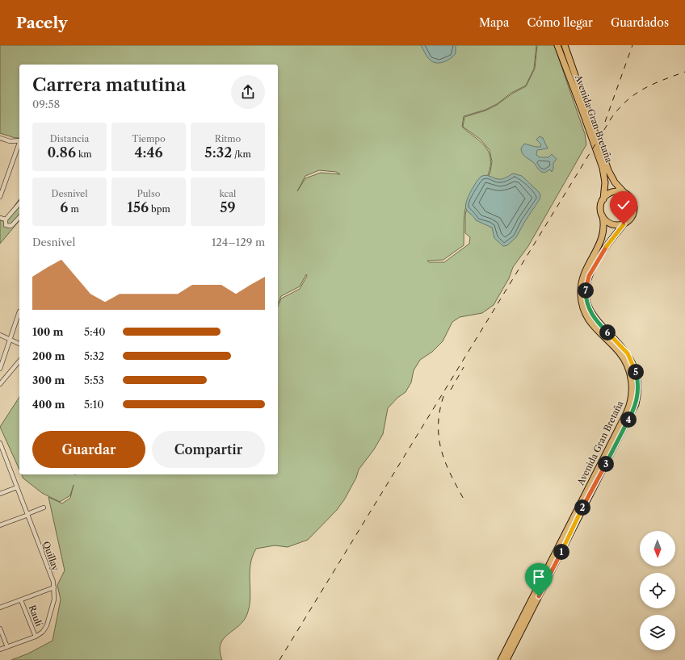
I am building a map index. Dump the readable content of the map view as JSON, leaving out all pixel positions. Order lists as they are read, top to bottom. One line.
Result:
{"streets":{"main road":["Avenida Gran Bretaña"],"street":["Quillay","Raulí"]},"crossings":[["Quillay","Raulí"]],"north":"bottom","page":{"header":"Pacely","nav":["Mapa","Cómo llegar","Guardados"],"heading":["Carrera matutina","09:58"],"stats":[["Distancia","0.86 km"],["Tiempo","4:46"],["Ritmo","5:32 /km"],["Desnivel","6 m"],["Pulso","156 bpm"],["kcal","59"]],"chart":["Desnivel","124–129 m"],"pins":["7","6","5","4","3","2","1"],"list":[{"name":"100 m","note":"5:40"},{"name":"200 m","note":"5:32"},{"name":"300 m","note":"5:53"},{"name":"400 m","note":"5:10"}],"buttons":["Guardar","Compartir"]}}
